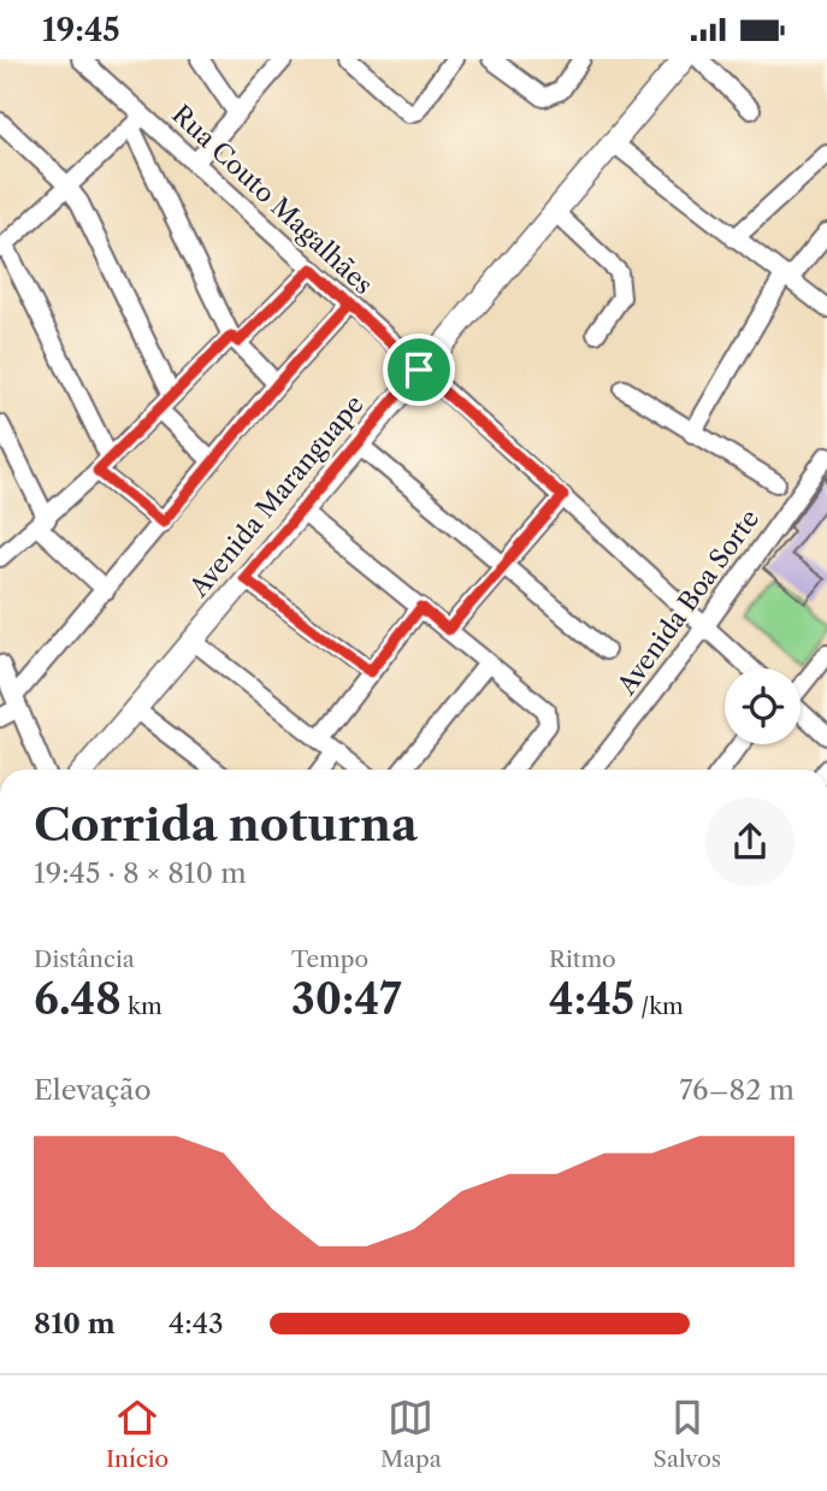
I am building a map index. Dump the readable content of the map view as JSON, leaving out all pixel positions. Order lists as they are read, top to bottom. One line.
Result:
{"streets":{"main road":["Avenida Maranguape"],"street":["Rua Couto Magalhães","Avenida Boa Sorte"]},"crossings":[["Rua Couto Magalhães","Avenida Maranguape"],["Rua Couto Magalhães","Avenida Boa Sorte"]],"page":{"status":"19:45","heading":["Corrida noturna","19:45 · 8 × 810 m"],"stats":[["Distância","6.48 km"],["Tempo","30:47"],["Ritmo","4:45 /km"]],"chart":["Elevação","76–82 m"],"list":[{"name":"810 m","note":"4:43"}],"tabs":["Início","Mapa","Salvos"]}}
